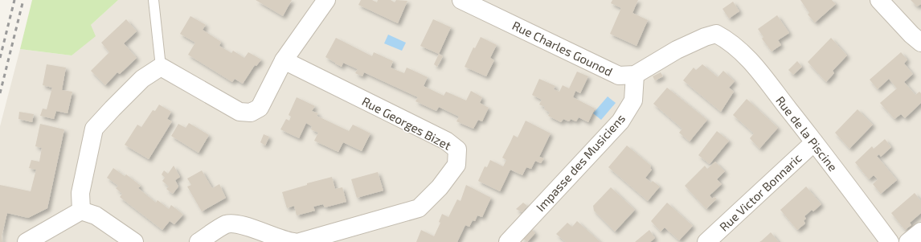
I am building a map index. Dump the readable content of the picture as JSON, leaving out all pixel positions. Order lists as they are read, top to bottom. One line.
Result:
{"streets":{"street":["Rue Charles Gounod","Rue Georges Bizet","Rue de la Piscine","Impasse des Musiciens","Rue Victor Bonnaric"]},"crossings":[["Rue Charles Gounod","Rue de la Piscine"],["Rue Charles Gounod","Impasse des Musiciens"],["Rue de la Piscine","Rue Victor Bonnaric"]]}
